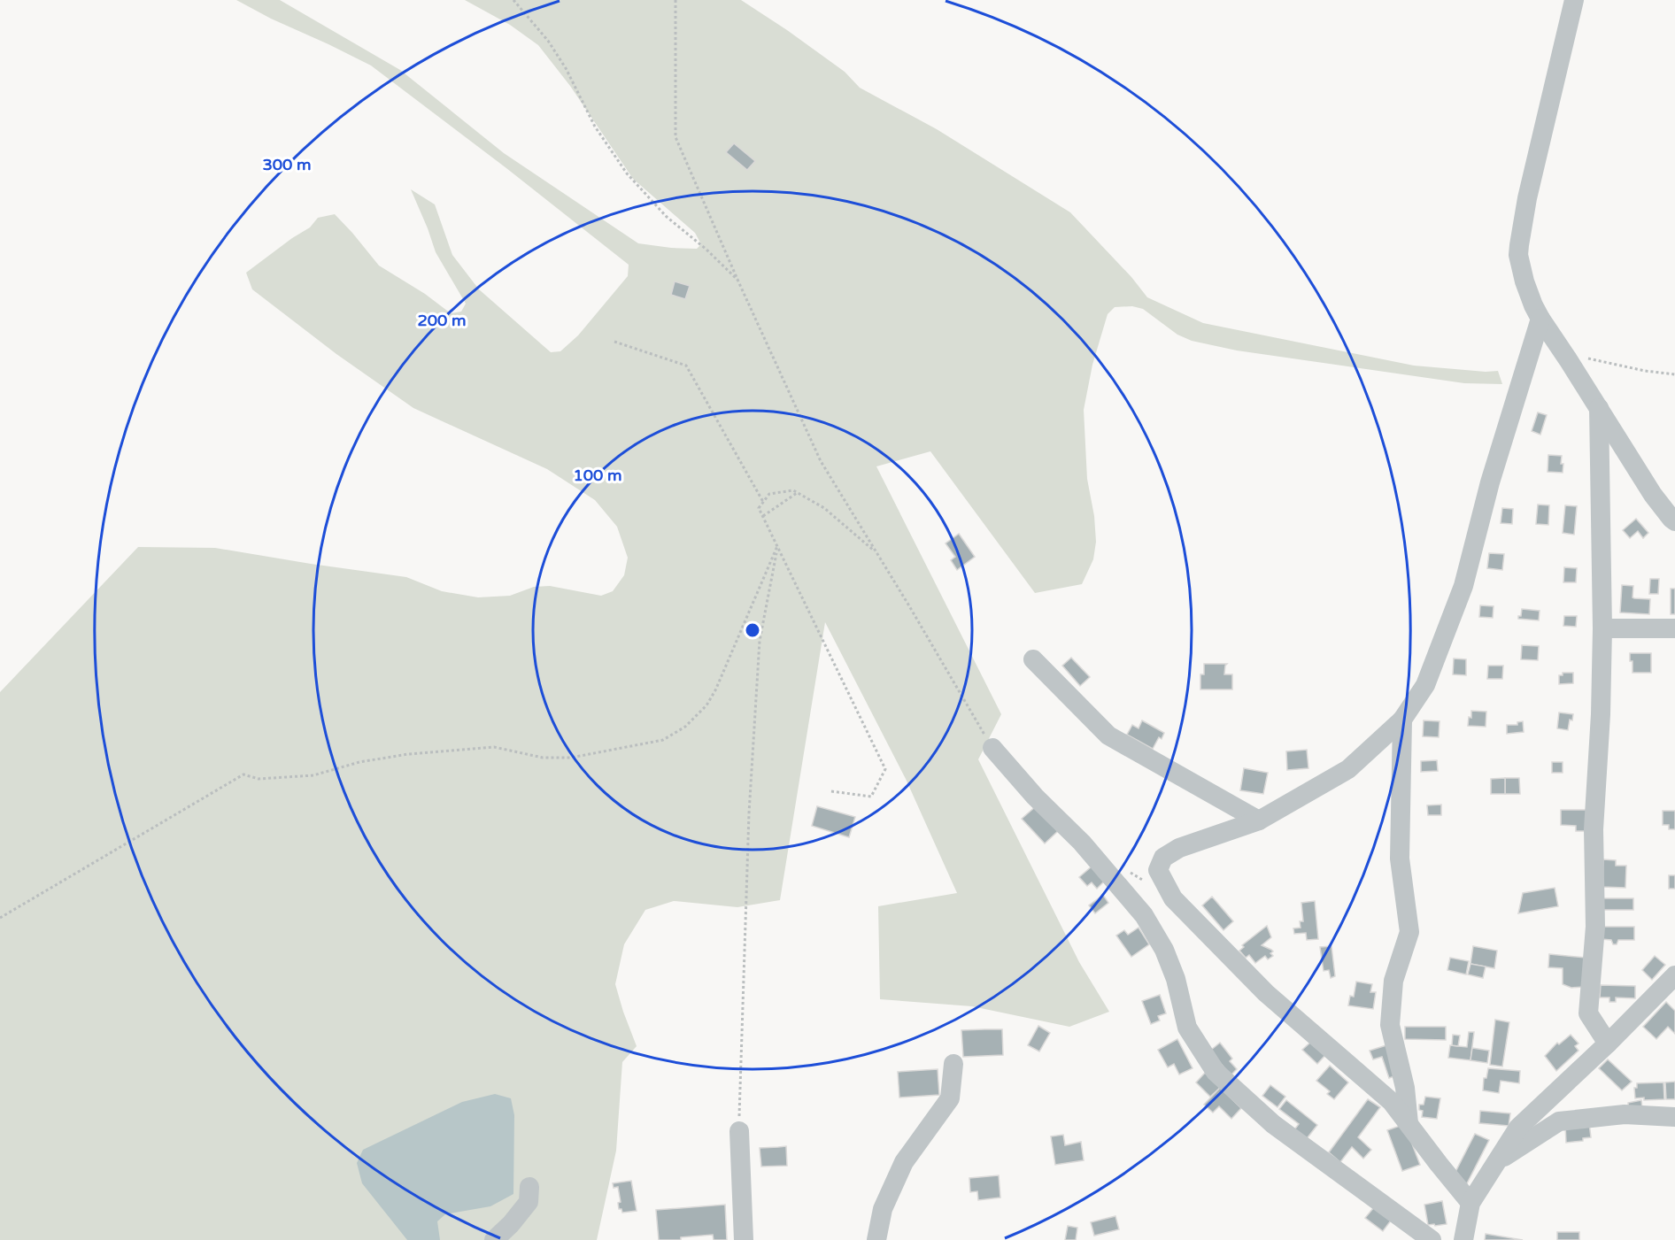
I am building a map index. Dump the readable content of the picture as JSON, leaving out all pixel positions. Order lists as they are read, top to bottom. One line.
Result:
{"rings":["300 m","200 m","100 m"]}
